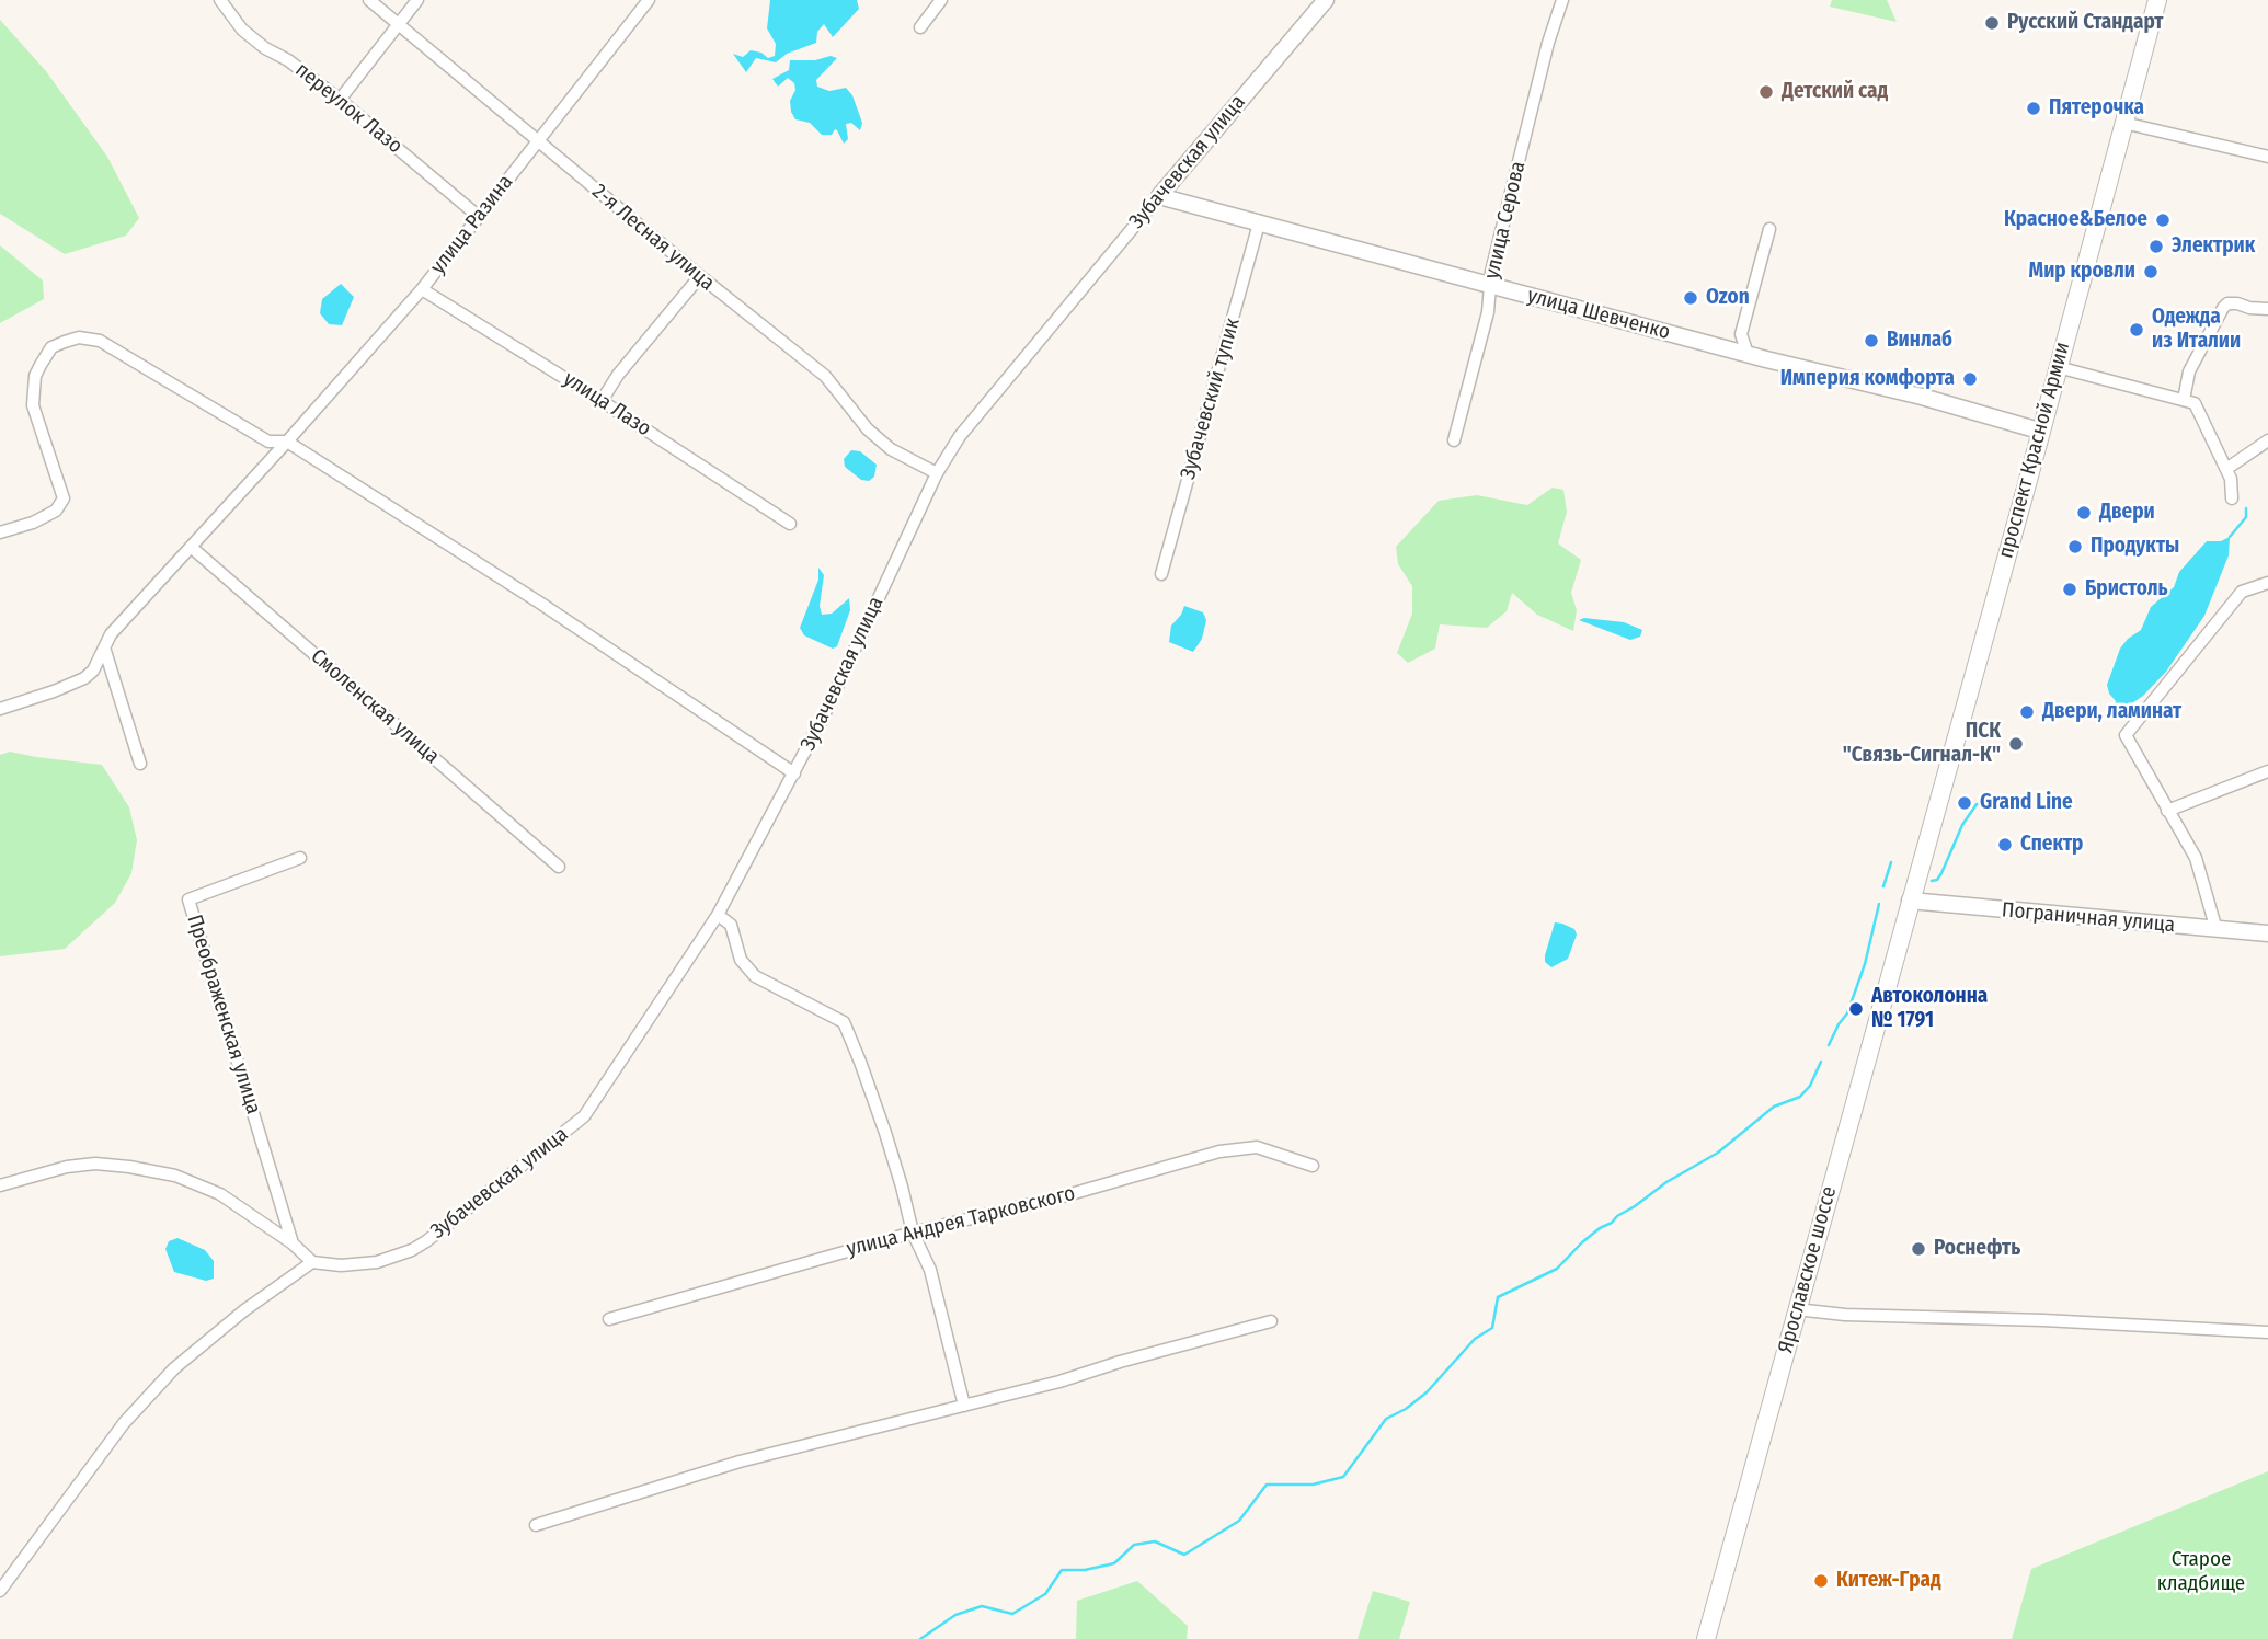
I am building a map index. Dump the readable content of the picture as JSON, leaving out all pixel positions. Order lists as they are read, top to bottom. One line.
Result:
{"streets":{"main road":["проспект Красной Армии","Ярославское шоссе"],"street":["переулок Лазо","Зубачевская улица","улица Серова","улица Разина","2-я Лесная улица","улица Шевченко","Зубачевский тупик","улица Лазо","Смоленская улица","Пограничная улица","Преображенская улица","улица Андрея Тарковского"]},"crossings":[["переулок Лазо","улица Разина"],["Зубачевская улица","2-я Лесная улица"],["Зубачевская улица","улица Шевченко"],["улица Серова","улица Шевченко"],["улица Разина","2-я Лесная улица"],["улица Разина","улица Лазо"],["улица Разина","Смоленская улица"],["улица Шевченко","Зубачевский тупик"],["улица Шевченко","проспект Красной Армии"],["проспект Красной Армии","Пограничная улица"],["проспект Красной Армии","Ярославское шоссе"],["Пограничная улица","Ярославское шоссе"]],"parks":["Старое кладбище"],"places":["Русский Стандарт","Детский сад","Пятерочка","Красное&Белое","Электрик","Мир кровли","Ozon","Одежда из Италии","Винлаб","Империя комфорта","Двери","Продукты","Бристоль","Двери, ламинат","ПСК \"Связь-Сигнал-К\"","Grand Line","Спектр","Автоколонна № 1791","Роснефть","Китеж-Град"]}
